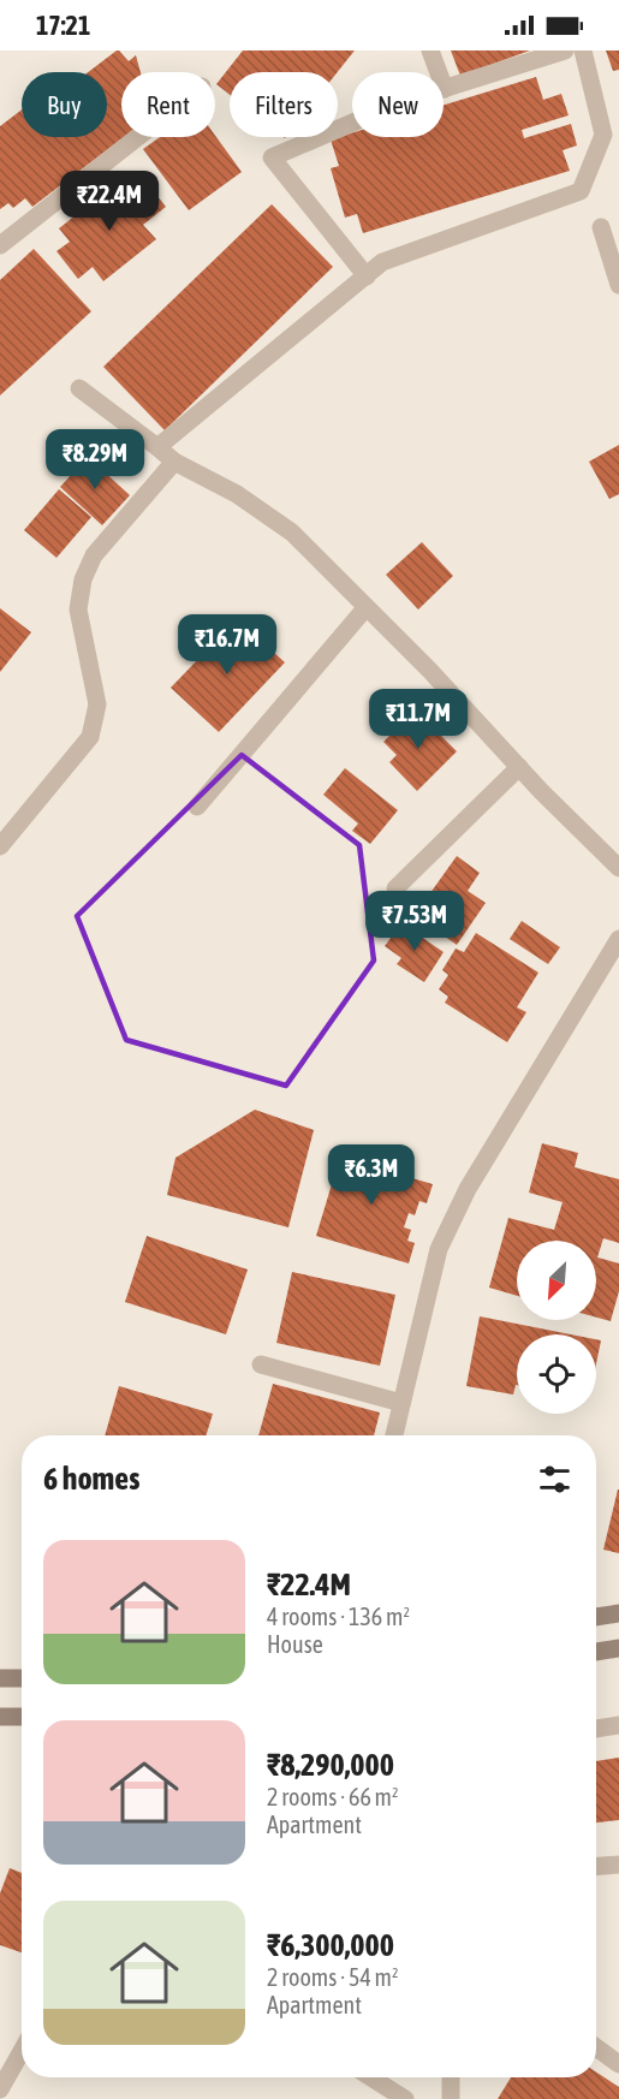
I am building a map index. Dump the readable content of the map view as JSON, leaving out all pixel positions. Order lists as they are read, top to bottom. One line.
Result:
{"north":"bottom left","page":{"status":"17:21","chip":["Buy","Rent","Filters","New"],"price":["₹22.4M","₹8.29M","₹16.7M","₹11.7M","₹7.53M","₹6.3M"],"heading":"6 homes","list":[{"name":"₹22.4M","note":"4 rooms · 136 m² · House"},{"name":"₹8,290,000","note":"2 rooms · 66 m² · Apartment"},{"name":"₹6,300,000","note":"2 rooms · 54 m² · Apartment"}]}}
